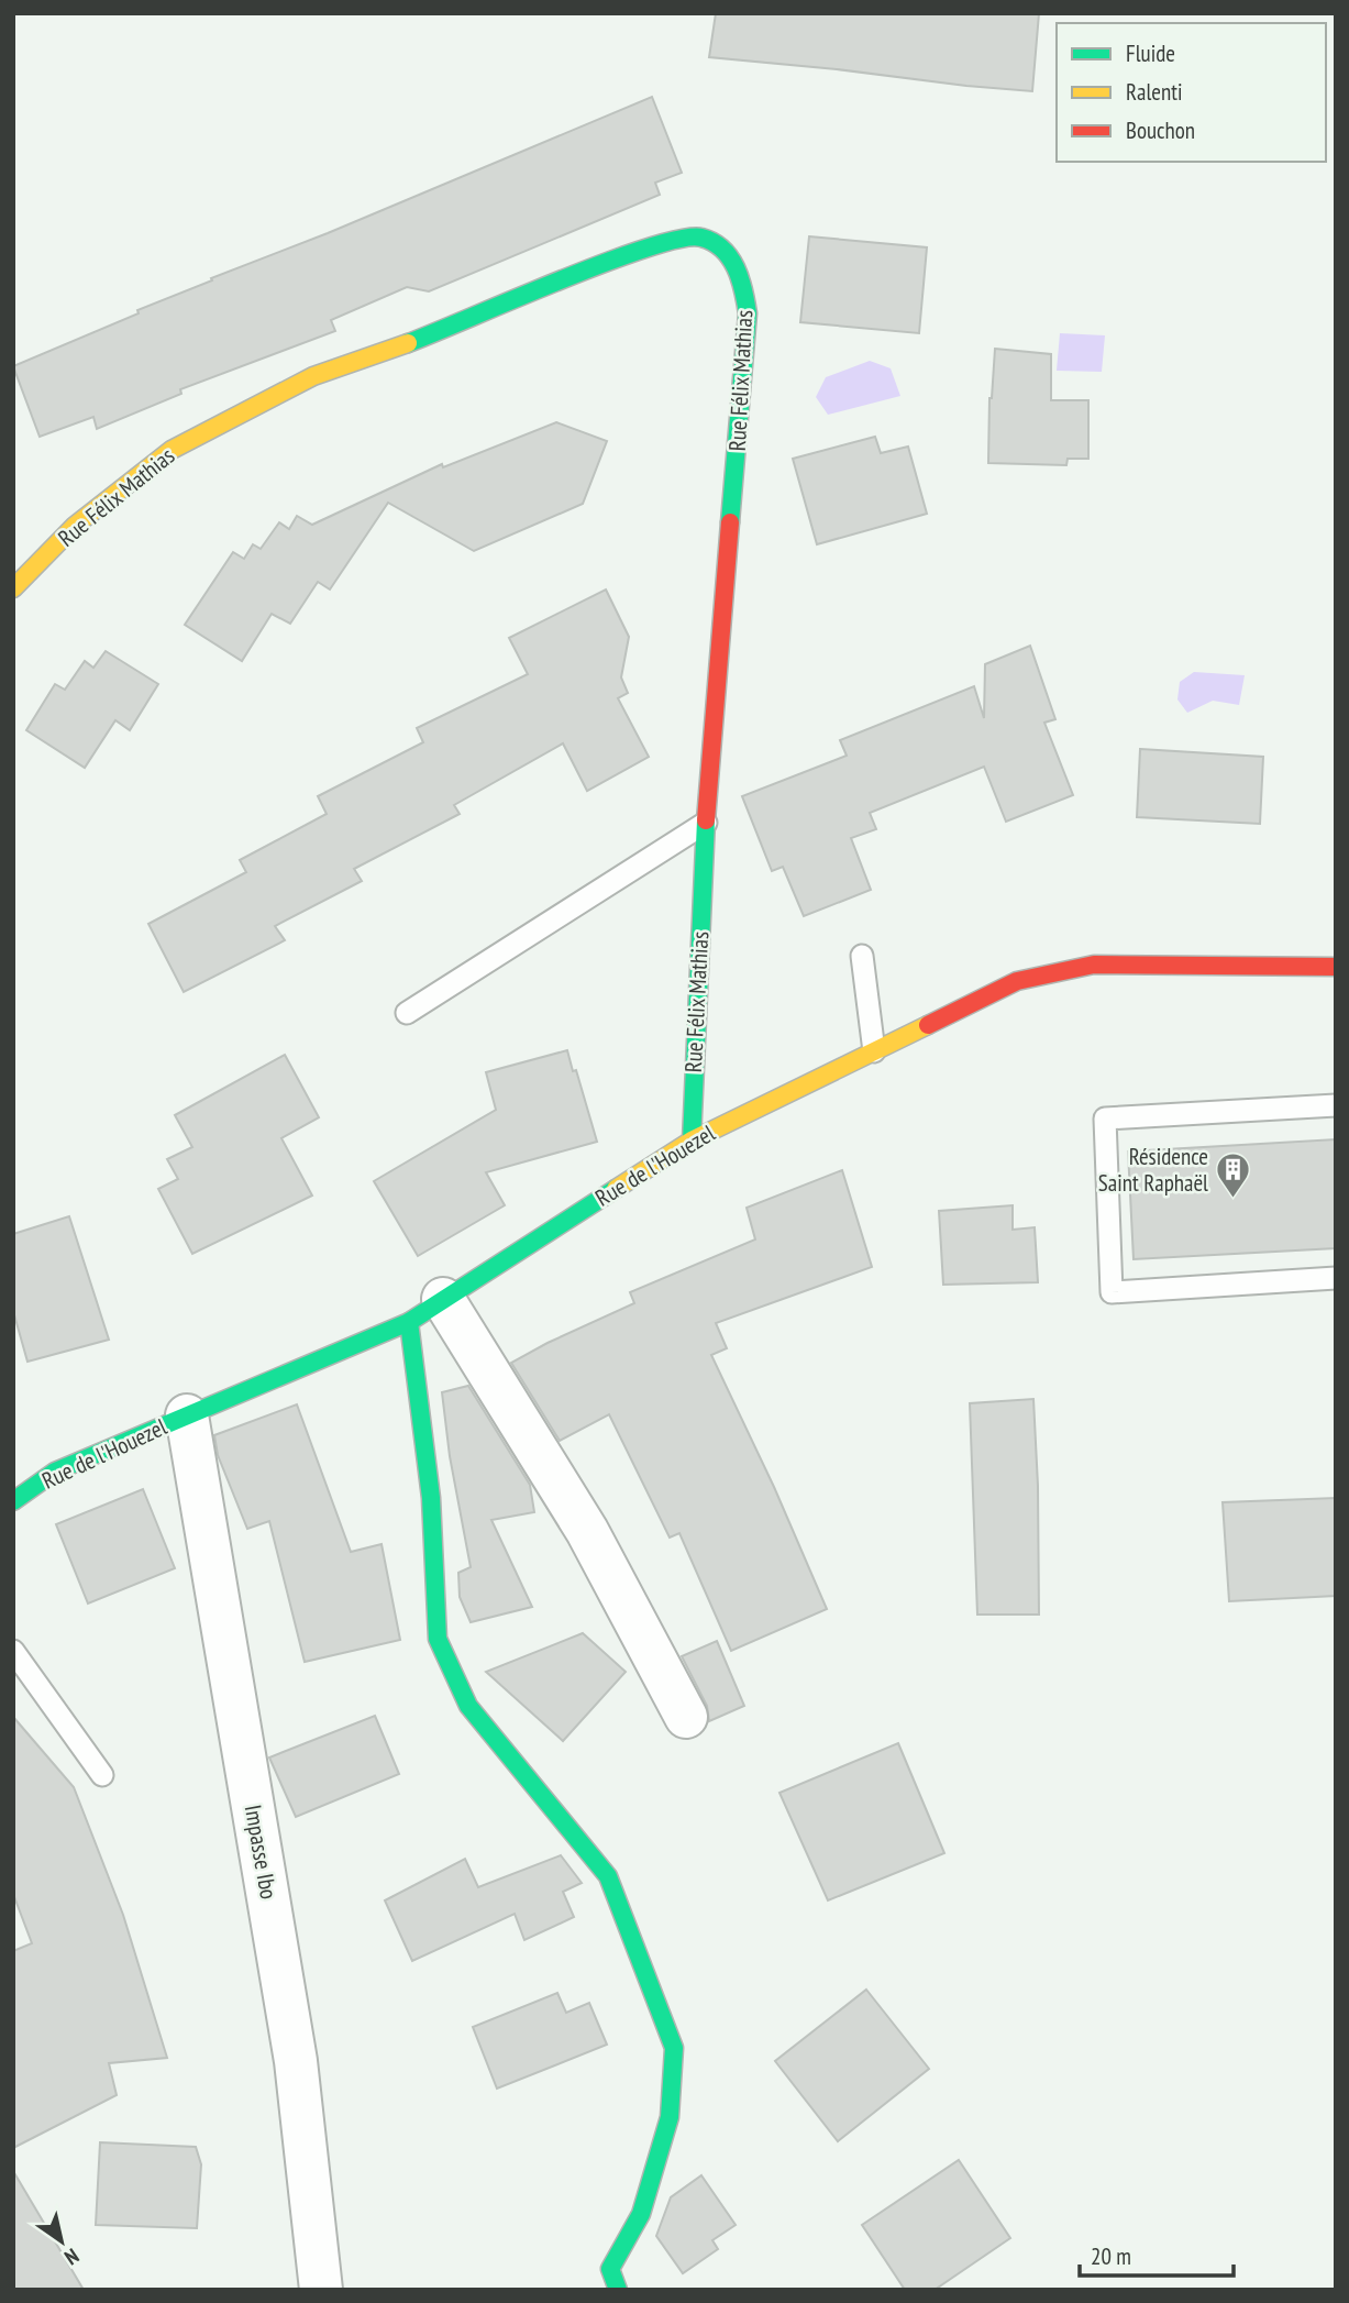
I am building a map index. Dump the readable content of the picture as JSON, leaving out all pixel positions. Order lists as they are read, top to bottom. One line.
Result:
{"streets":{"street":["Rue Félix Mathias","Rue de l'Houezel","Impasse Ibo"]},"crossings":[["Rue Félix Mathias","Rue de l'Houezel"],["Rue de l'Houezel","Impasse Ibo"]],"places":{"building":["Résidence Saint Raphaël"]},"legend":["Fluide","Ralenti","Bouchon"],"scale_bar":"20 m","north":"bottom right"}
